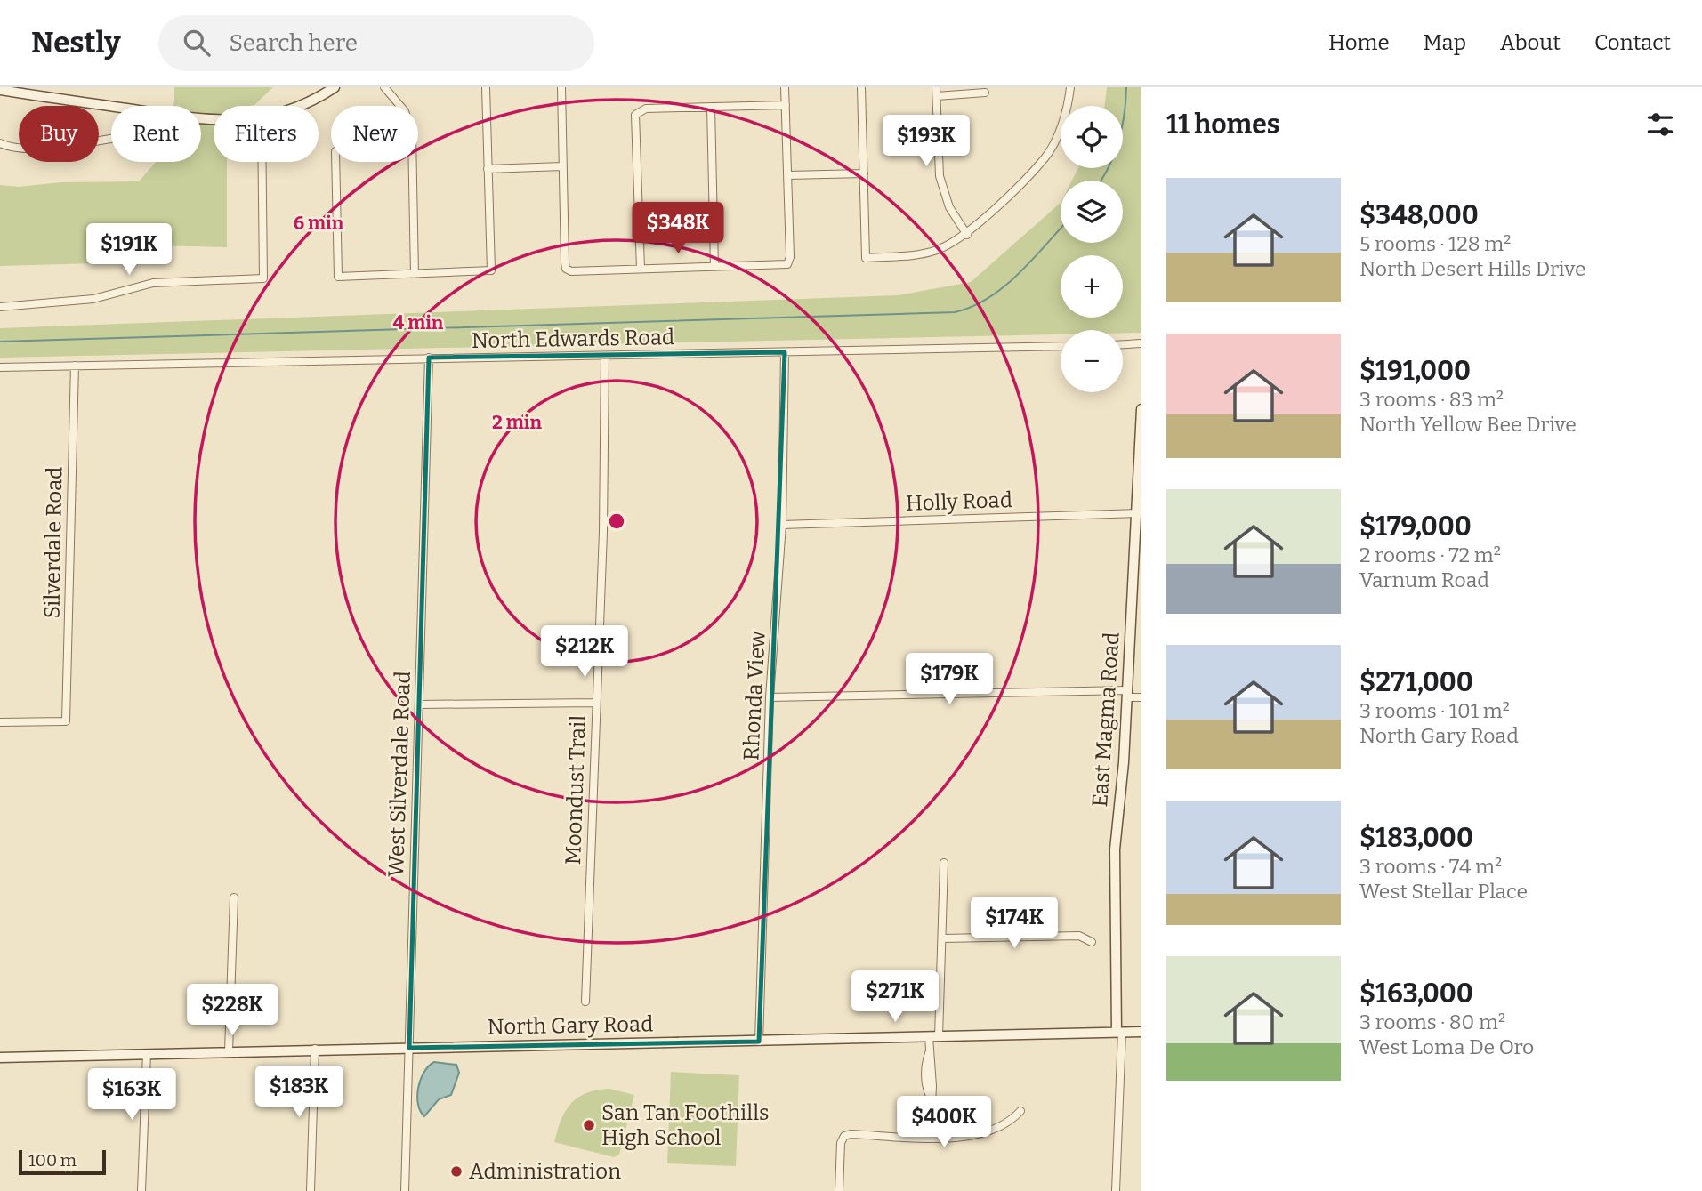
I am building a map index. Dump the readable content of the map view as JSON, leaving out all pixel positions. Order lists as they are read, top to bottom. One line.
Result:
{"streets":{"street":["North Edwards Road","Holly Road","Silverdale Road","Rhonda View","East Magma Road","West Silverdale Road","Moondust Trail","North Gary Road"]},"crossings":[["North Edwards Road","Silverdale Road"],["North Edwards Road","Rhonda View"],["North Edwards Road","West Silverdale Road"],["North Edwards Road","Moondust Trail"],["Holly Road","Rhonda View"],["Holly Road","East Magma Road"],["Rhonda View","North Gary Road"],["East Magma Road","North Gary Road"],["West Silverdale Road","North Gary Road"]],"places":["San Tan Foothills High School","Administration"],"scale_bar":"100 m","page":{"header":"Nestly","search":"Search here","nav":["Home","Map","About","Contact"],"heading":"11 homes","map_buttons":["+","−"],"chip":["Buy","Rent","Filters","New"],"price":["$193K","$348K","$191K","$212K","$179K","$174K","$271K","$228K","$183K","$163K","$400K"],"list":[{"name":"$348,000","note":"5 rooms · 128 m² · North Desert Hills Drive"},{"name":"$191,000","note":"3 rooms · 83 m² · North Yellow Bee Drive"},{"name":"$179,000","note":"2 rooms · 72 m² · Varnum Road"},{"name":"$271,000","note":"3 rooms · 101 m² · North Gary Road"},{"name":"$183,000","note":"3 rooms · 74 m² · West Stellar Place"},{"name":"$163,000","note":"3 rooms · 80 m² · West Loma De Oro"}],"scale":"100 m"},"rings":["6 min","4 min","2 min"]}
